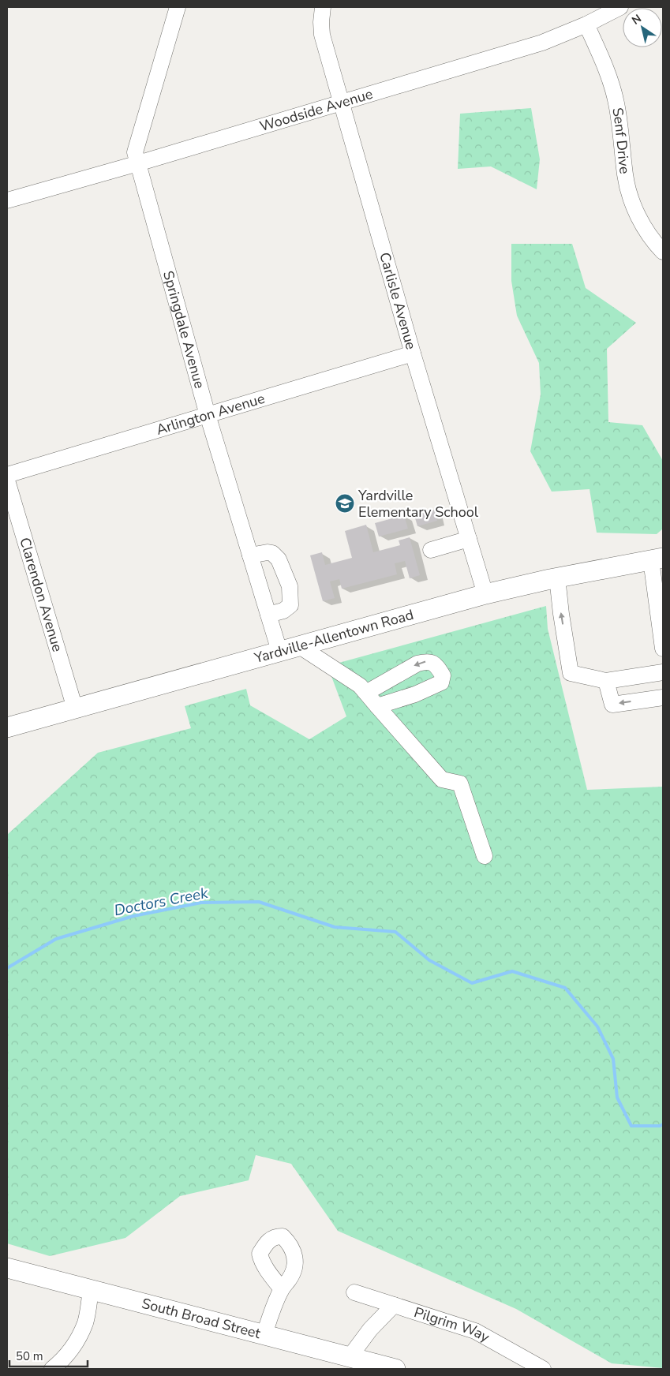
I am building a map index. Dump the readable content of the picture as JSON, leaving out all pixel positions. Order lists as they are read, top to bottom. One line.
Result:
{"streets":{"main road":["Yardville-Allentown Road","South Broad Street"],"street":["Woodside Avenue","Senf Drive","Carlisle Avenue","Springdale Avenue","Arlington Avenue","Clarendon Avenue","Pilgrim Way"]},"crossings":[["Woodside Avenue","Senf Drive"],["Woodside Avenue","Carlisle Avenue"],["Woodside Avenue","Springdale Avenue"],["Carlisle Avenue","Arlington Avenue"],["Carlisle Avenue","Yardville-Allentown Road"],["Springdale Avenue","Arlington Avenue"],["Springdale Avenue","Yardville-Allentown Road"],["Clarendon Avenue","Yardville-Allentown Road"]],"water":["Doctors Creek"],"places":{"school or university":["Yardville Elementary School"]},"scale_bar":"50 m","north":"top left"}
